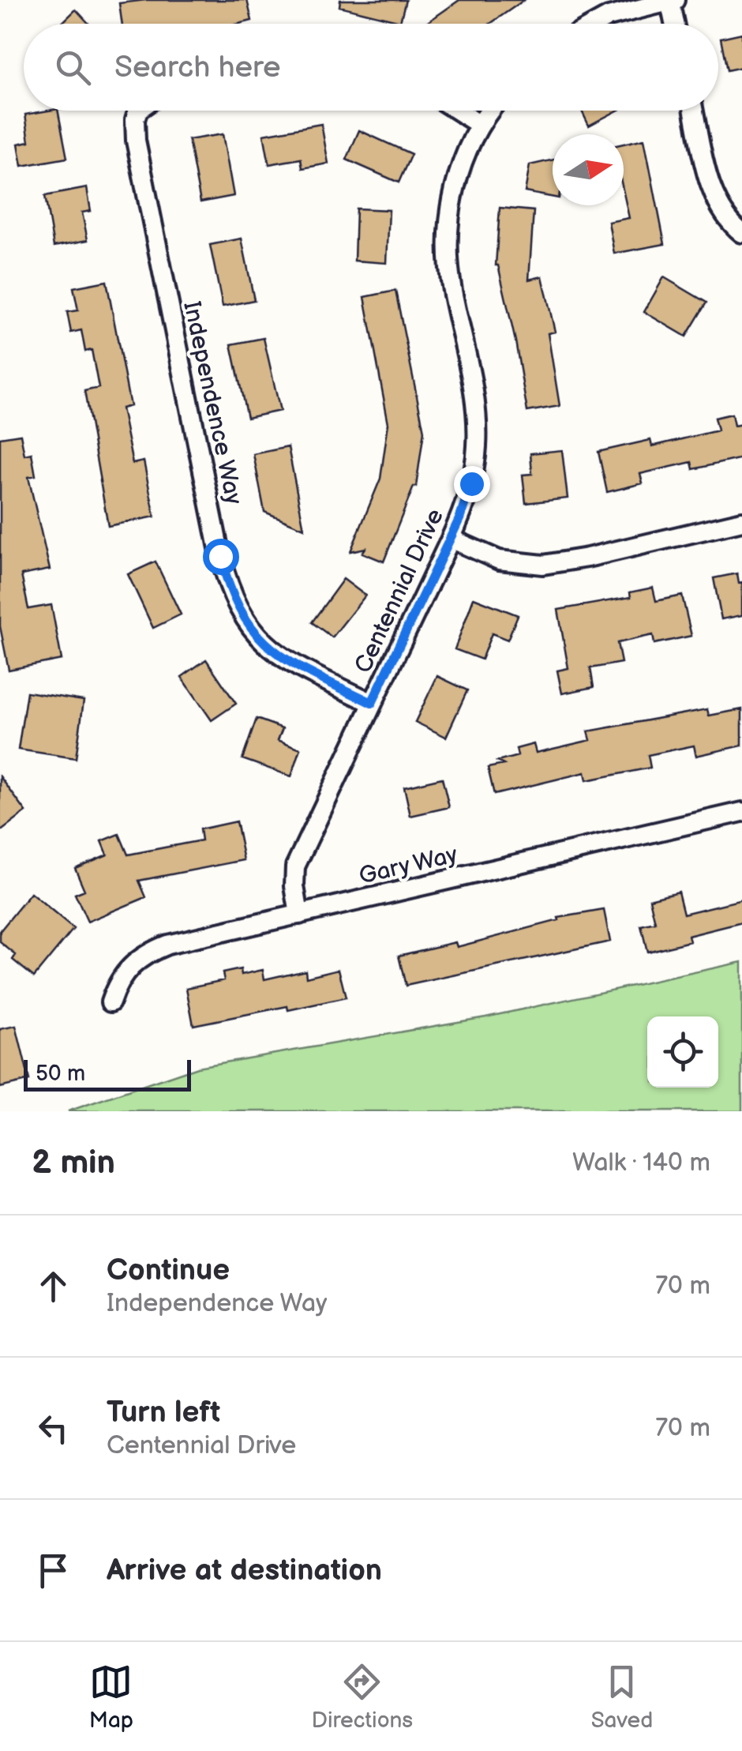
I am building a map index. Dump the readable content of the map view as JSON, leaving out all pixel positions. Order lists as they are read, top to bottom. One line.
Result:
{"streets":{"street":["Independence Way","Centennial Drive","Gary Way"]},"crossings":[["Independence Way","Centennial Drive"],["Centennial Drive","Gary Way"]],"scale_bar":"50 m","north":"right","page":{"search":"Search here","scale":"50 m","heading":["2 min","Walk · 140 m"],"list":[["Continue","Independence Way","70 m"],["Turn left","Centennial Drive","70 m"],"Arrive at destination"],"nav":["Map","Directions","Saved"]}}
